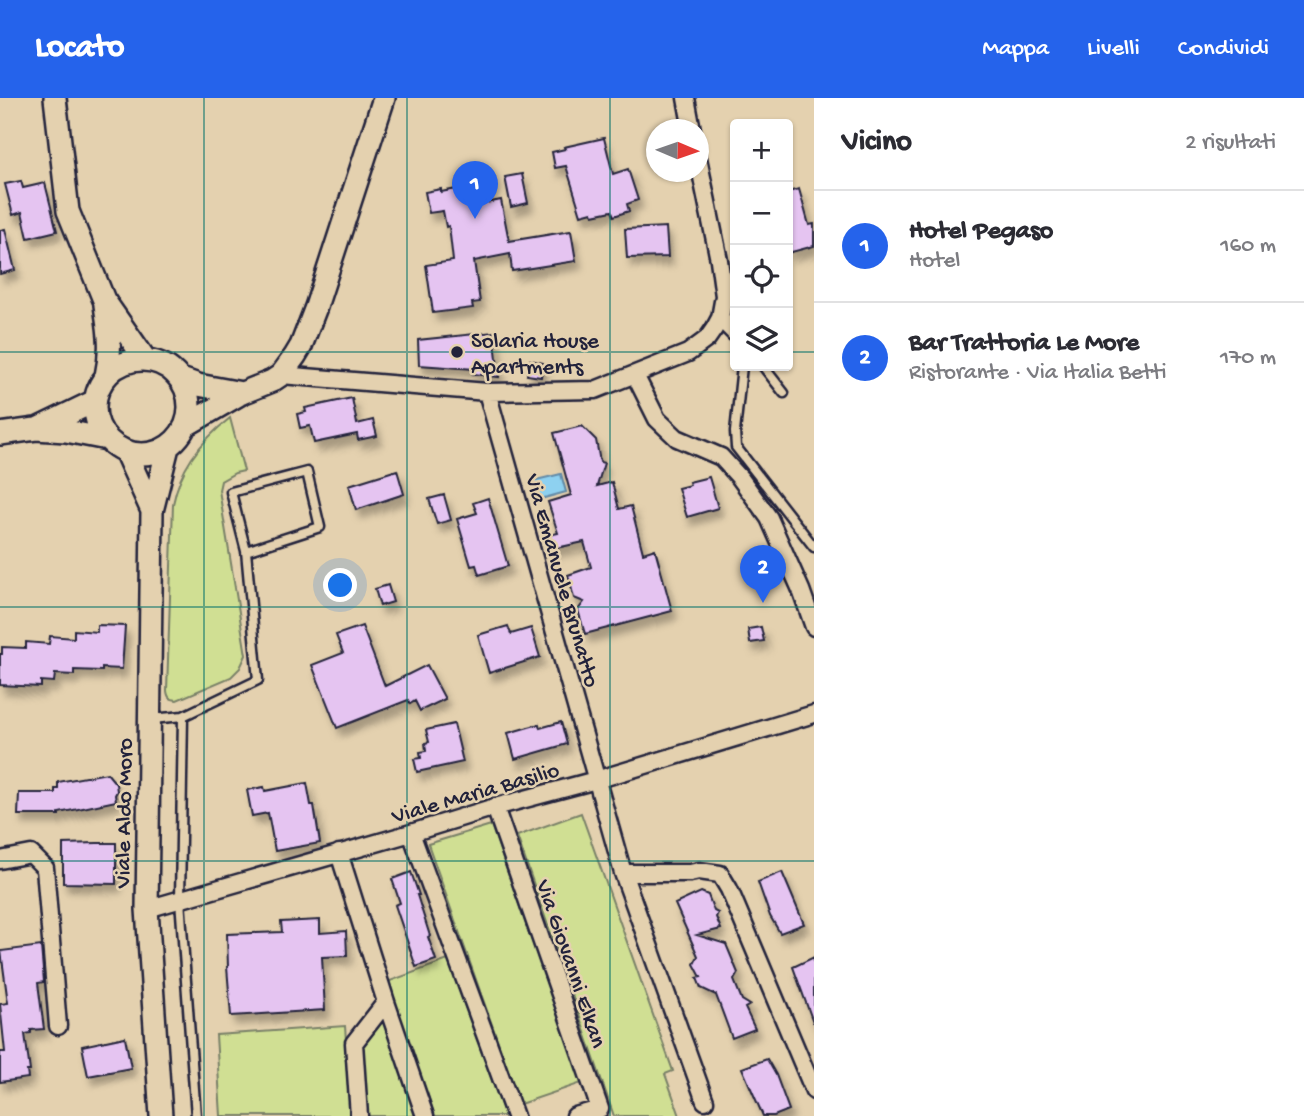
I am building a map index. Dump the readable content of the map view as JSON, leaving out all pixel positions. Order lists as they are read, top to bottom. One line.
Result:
{"streets":{"main road":["Viale Aldo Moro"],"street":["Via Emanuele Brunatto","Viale Maria Basilio","Via Giovanni Elkan"]},"crossings":[["Via Emanuele Brunatto","Viale Maria Basilio"],["Viale Maria Basilio","Viale Aldo Moro"],["Viale Maria Basilio","Via Giovanni Elkan"]],"places":["Solaria House Apartments"],"north":"right","page":{"header":"Locato","nav":["Mappa","Livelli","Condividi"],"heading":["Vicino","2 risultati"],"map_buttons":["+","−"],"pins":["1","2"],"list":[{"mark":"1","name":"Hotel Pegaso","note":"Hotel","value":"160 m"},{"mark":"2","name":"Bar Trattoria Le More","note":"Ristorante · Via Italia Betti","value":"170 m"}]}}
